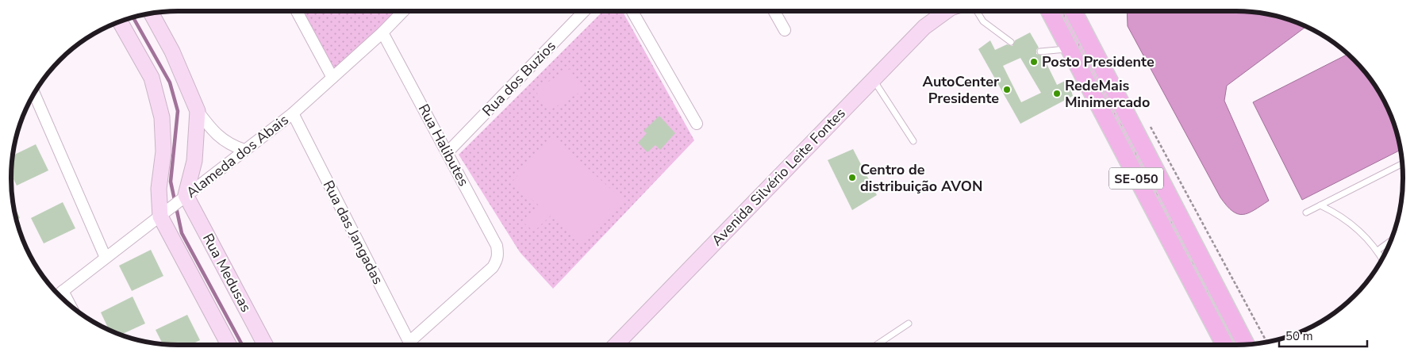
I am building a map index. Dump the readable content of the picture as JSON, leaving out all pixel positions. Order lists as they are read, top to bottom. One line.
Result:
{"streets":{"main road":["SE-050"],"street":["Rua dos Buzios","Rua Halibutes","Alameda dos Abais","Avenida Silvério Leite Fontes","Rua das Jangadas","Rua Medusas"]},"crossings":[["Rua dos Buzios","Rua Halibutes"],["Rua Halibutes","Alameda dos Abais"],["Alameda dos Abais","Rua das Jangadas"],["Alameda dos Abais","Rua Medusas"]],"places":["Posto Presidente","AutoCenter Presidente","RedeMais Minimercado","Centro de distribuição AVON"],"scale_bar":"50 m"}
